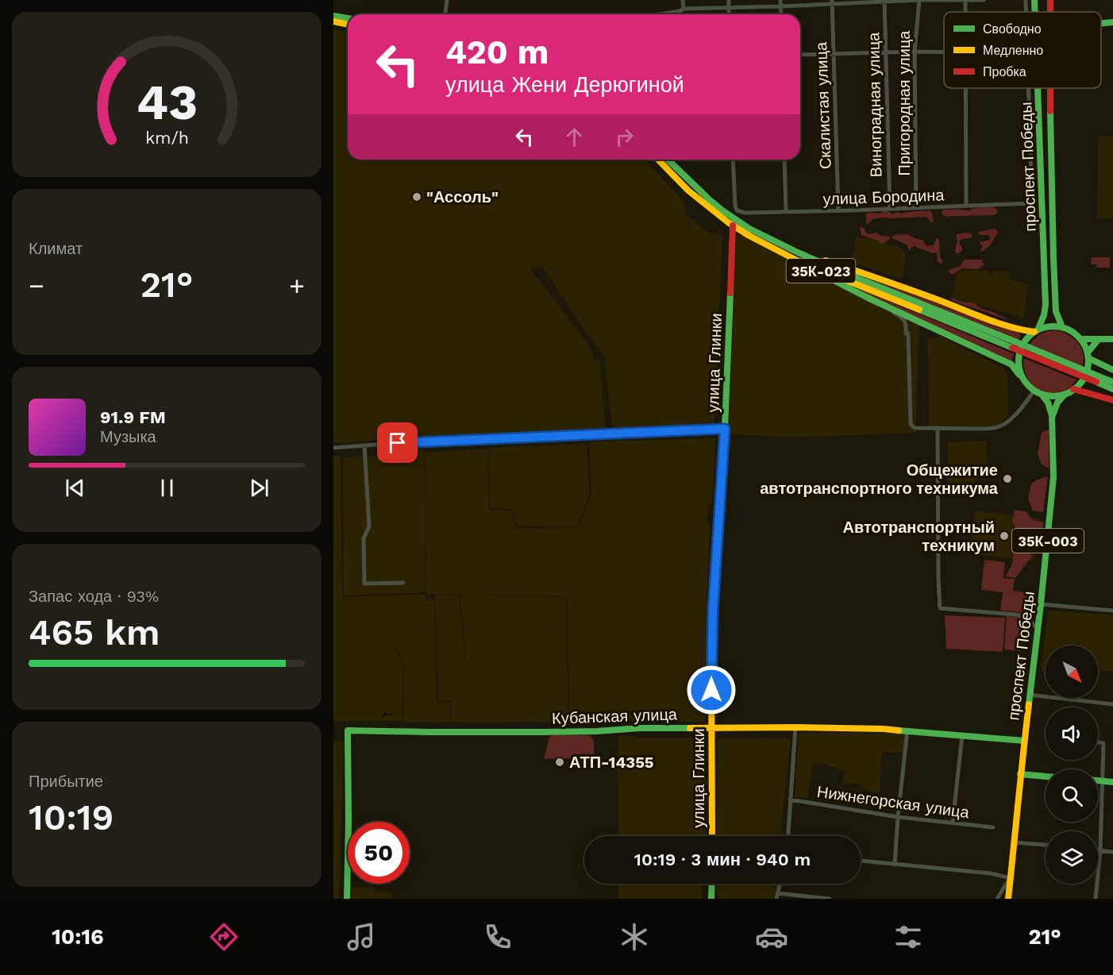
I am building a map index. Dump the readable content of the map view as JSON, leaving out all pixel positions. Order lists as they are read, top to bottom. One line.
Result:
{"streets":{"main road":["проспект Победы","35К-023","улица Глинки","35К-003","Кубанская улица"],"street":["Пригородная улица","Виноградная улица","Скалистая улица","улица Бородина","Нижнегорская улица"]},"crossings":[["Пригородная улица","улица Бородина"],["Виноградная улица","улица Бородина"],["Скалистая улица","улица Бородина"],["проспект Победы","Кубанская улица"],["35К-023","улица Глинки"],["улица Глинки","Кубанская улица"]],"places":["\"Ассоль\"","Общежитие автотранспортного техникума","Автотранспортный техникум","АТП-14355"],"legend":["Свободно","Медленно","Пробка"],"north":"bottom right","page":{"turn":["420 m","улица Жени Дерюгиной"],"tile":["Климат",["Запас хода · 93%","465 km"],["Прибытие","10:19"]],"heat":["−","21°","+"],"song":["91.9 FM","Музыка"],"limit":"50","trip":"10:19 · 3 мин · 940 m","tabs":["10:16","21°"],"gauge":["43","km/h"]}}
